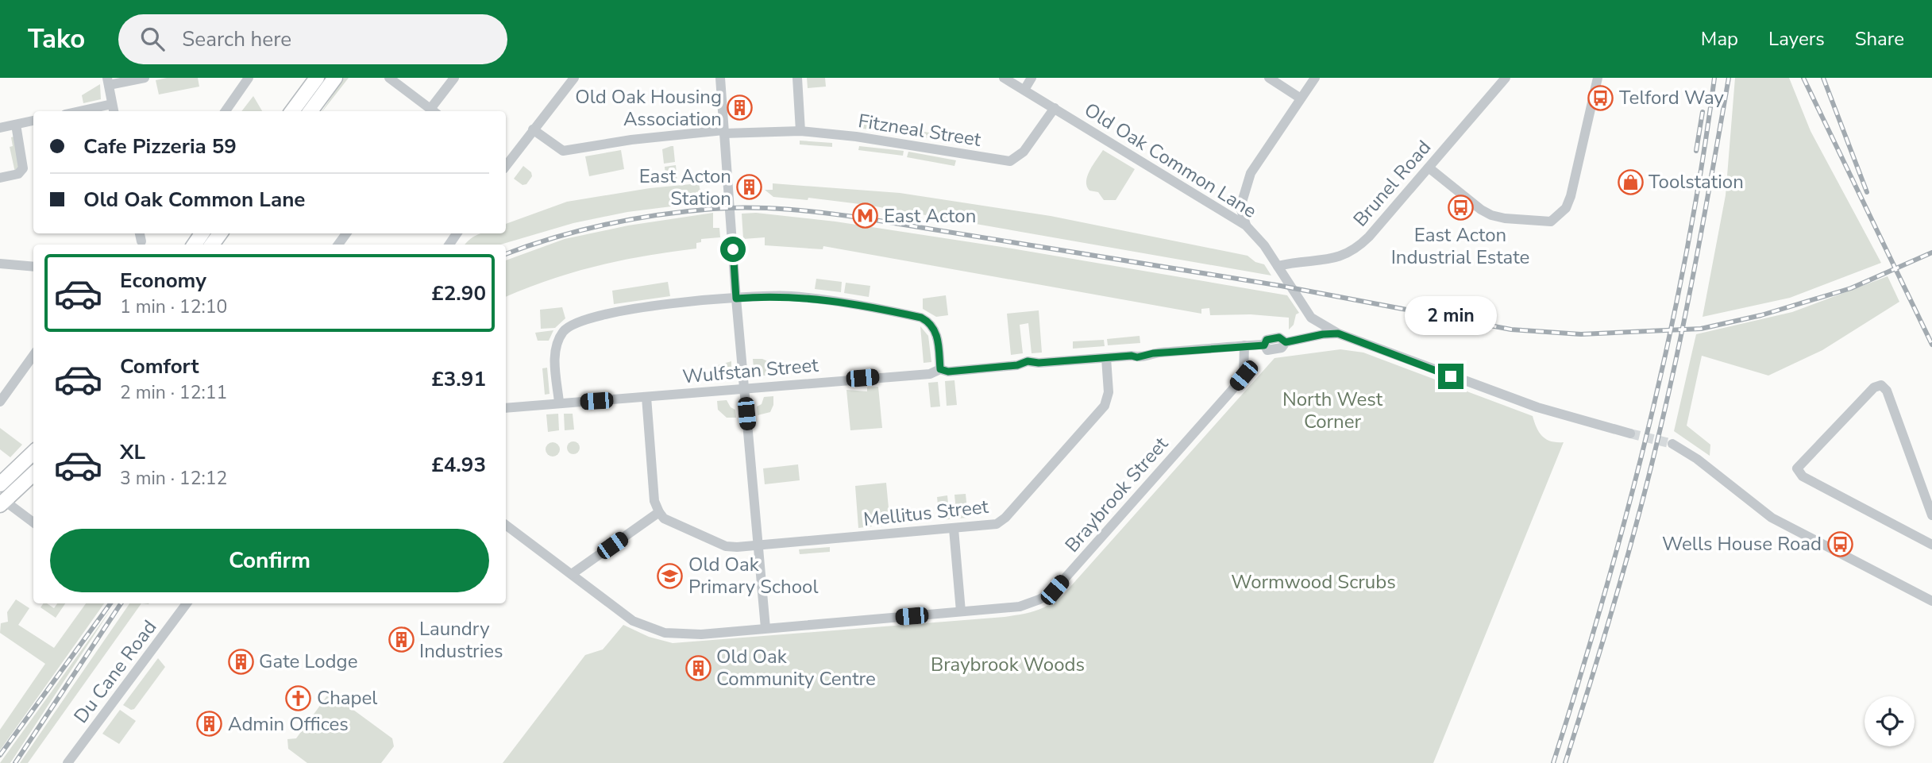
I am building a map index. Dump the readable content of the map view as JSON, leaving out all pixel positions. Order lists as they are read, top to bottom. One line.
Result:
{"streets":{"street":["Fitzneal Street","Old Oak Common Lane","Brunel Road","Wulfstan Street","Braybrook Street","Mellitus Street","Du Cane Road"]},"crossings":[["Fitzneal Street","Old Oak Common Lane"],["Old Oak Common Lane","Brunel Road"],["Old Oak Common Lane","Wulfstan Street"],["Wulfstan Street","Braybrook Street"],["Wulfstan Street","Mellitus Street"]],"parks":["North West Corner","Wormwood Scrubs","Braybrook Woods"],"places":{"bus stop":["Telford Way","East Acton Industrial Estate","Wells House Road"],"building":["Old Oak Housing Association","East Acton Station","Laundry Industries","Gate Lodge","Old Oak Community Centre","Admin Offices"],"shop":["Toolstation"],"metro station":["East Acton"],"school or university":["Old Oak Primary School"],"church":["Chapel"]},"page":{"header":"Tako","search":"Search here","nav":["Map","Layers","Share"],"banner":["Cafe Pizzeria 59","Old Oak Common Lane"],"list":[{"name":"Economy","note":"1 min · 12:10","value":"£2.90"},{"name":"Comfort","note":"2 min · 12:11","value":"£3.91"},{"name":"XL","note":"3 min · 12:12","value":"£4.93"}],"bubble":"2 min","buttons":"Confirm"}}
